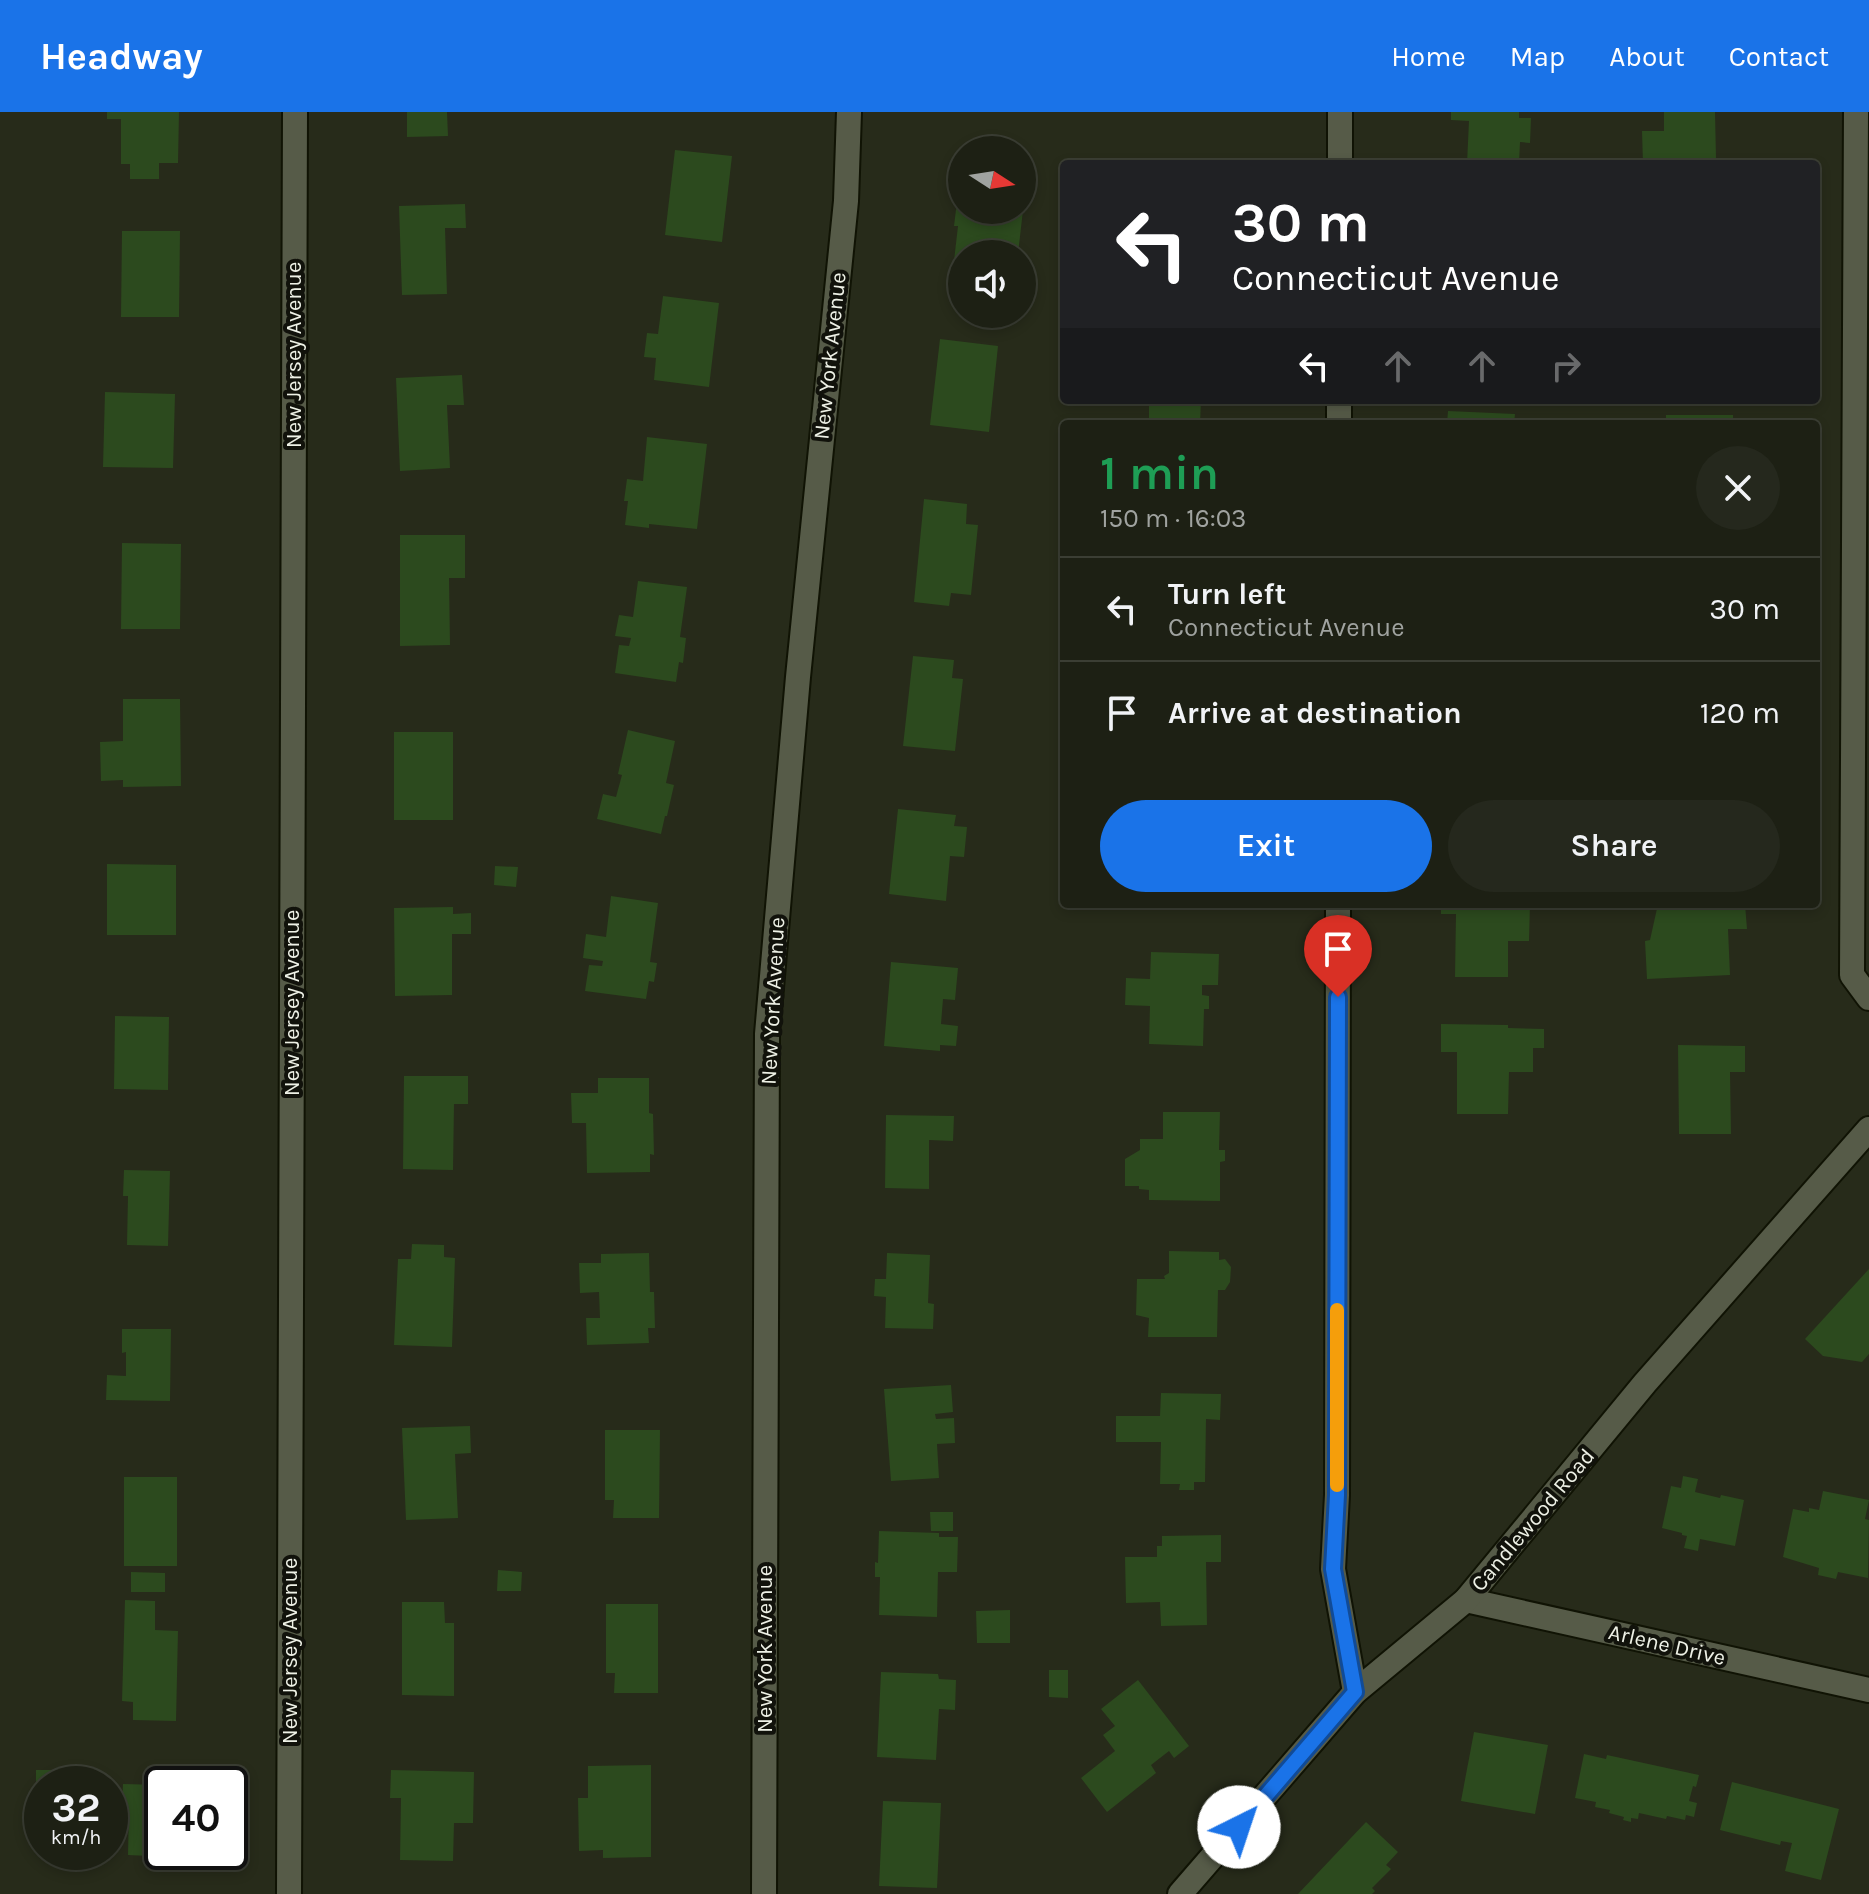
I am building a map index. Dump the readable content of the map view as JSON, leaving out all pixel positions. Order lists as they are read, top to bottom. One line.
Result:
{"streets":{"street":["New Jersey Avenue","New York Avenue","Candlewood Road","Arlene Drive"]},"crossings":[["Candlewood Road","Arlene Drive"]],"north":"right","page":{"header":"Headway","nav":["Home","Map","About","Contact"],"turn":["30 m","Connecticut Avenue"],"heading":["1 min","150 m · 16:03"],"list":[{"name":"Turn left","note":"Connecticut Avenue","value":"30 m"},{"name":"Arrive at destination","value":"120 m"}],"buttons":["Exit","Share"],"speed":"32 km/h","limit":"40"}}
